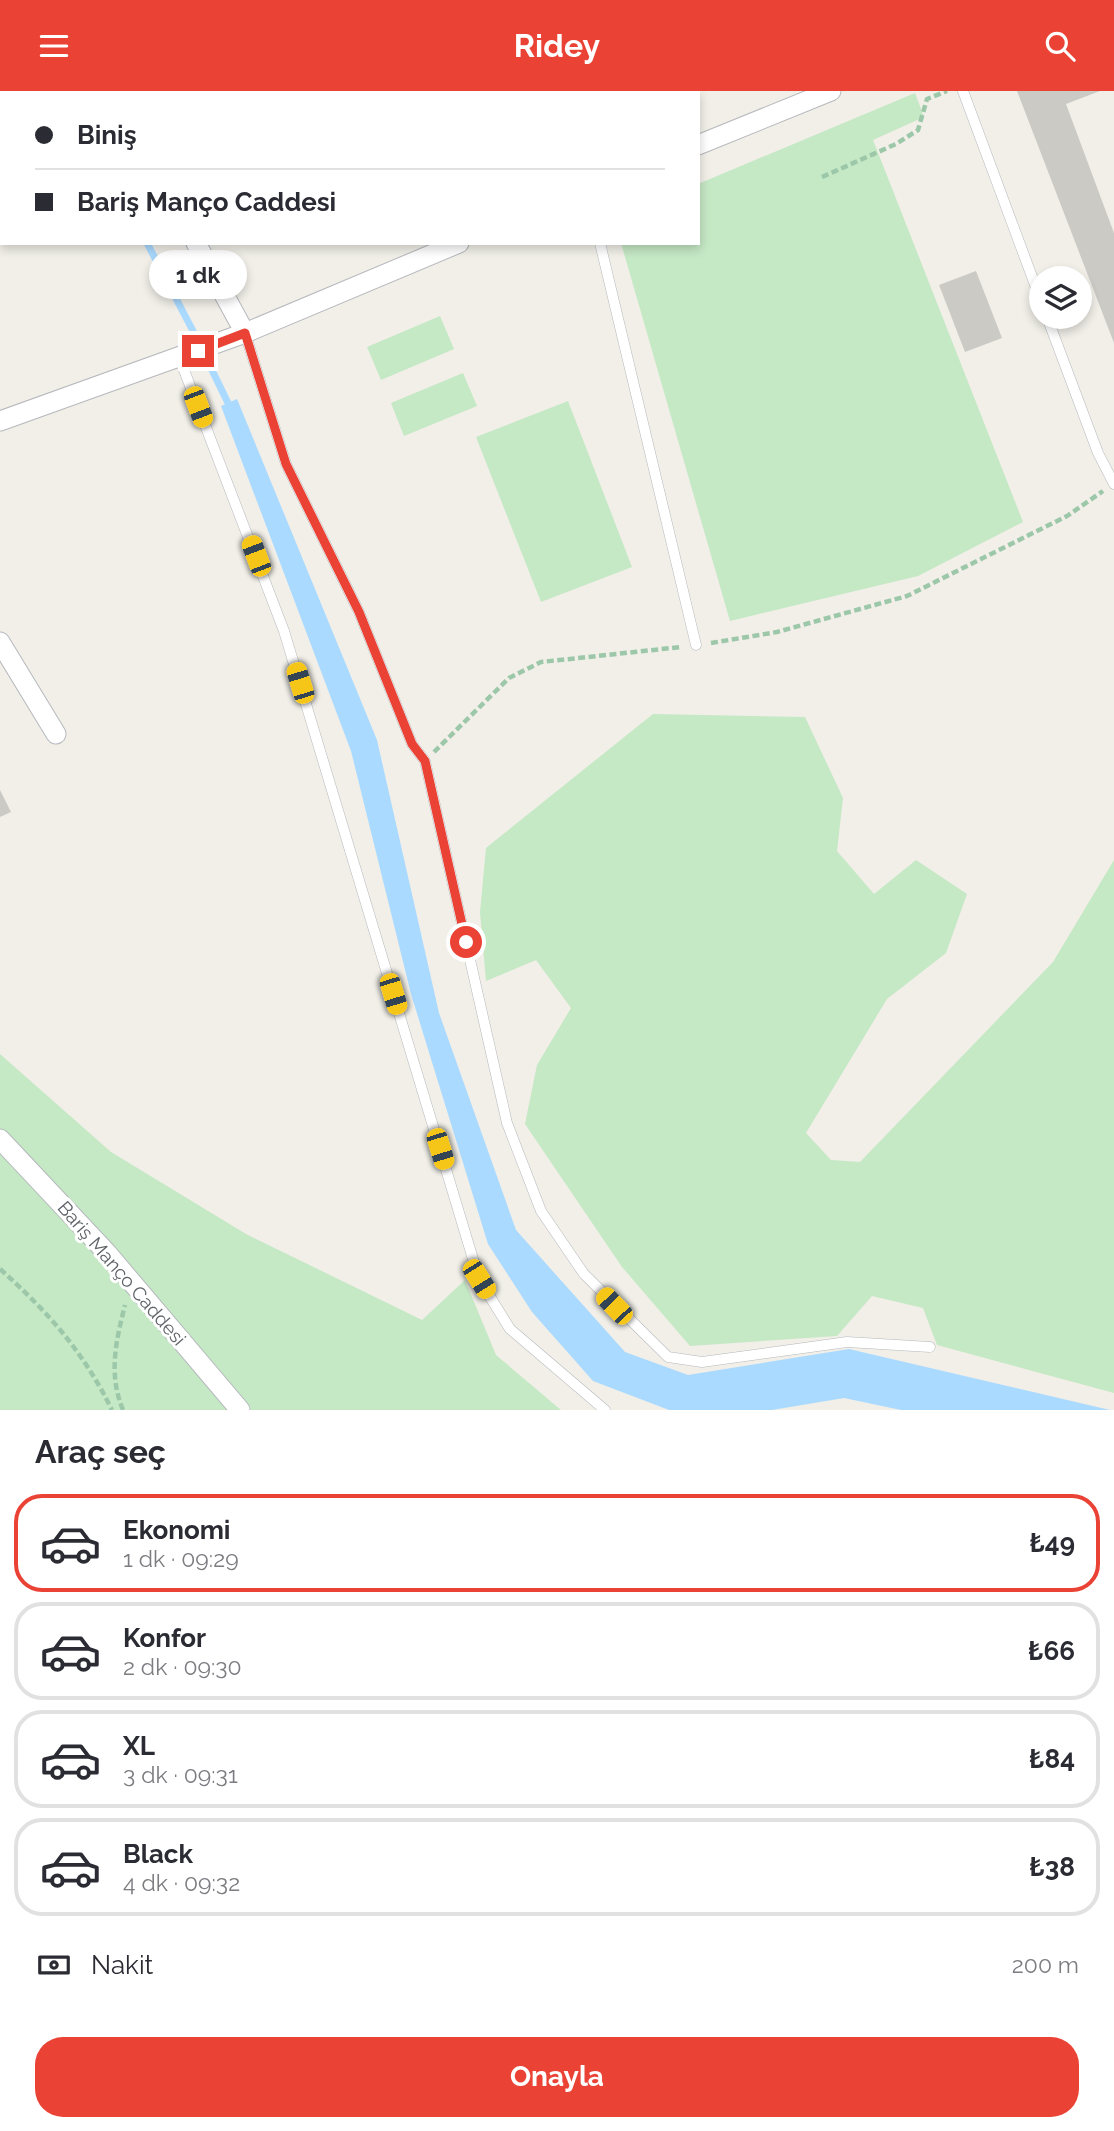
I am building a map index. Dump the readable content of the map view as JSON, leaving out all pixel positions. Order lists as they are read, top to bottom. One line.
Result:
{"streets":{"street":["Bariş Manço Caddesi"]},"page":{"header":"Ridey","banner":["Biniş","Bariş Manço Caddesi"],"bubble":"1 dk","heading":"Araç seç","list":[{"name":"Ekonomi","note":"1 dk · 09:29","value":"₺49"},{"name":"Konfor","note":"2 dk · 09:30","value":"₺66"},{"name":"XL","note":"3 dk · 09:31","value":"₺84"},{"name":"Black","note":"4 dk · 09:32","value":"₺38"}],"pay":["Nakit","200 m"],"buttons":"Onayla"}}
